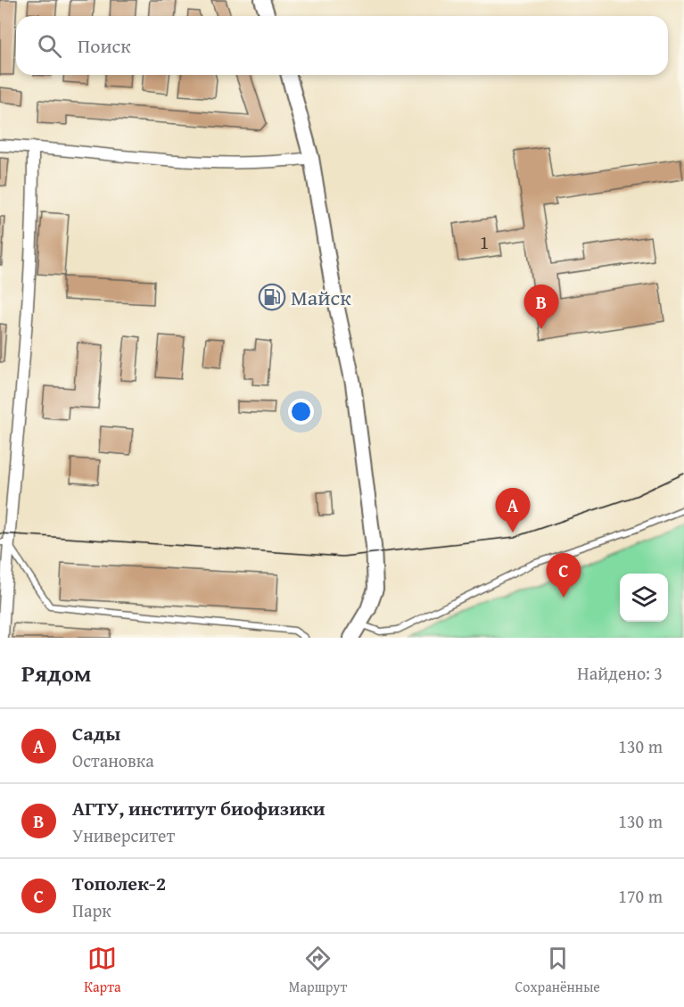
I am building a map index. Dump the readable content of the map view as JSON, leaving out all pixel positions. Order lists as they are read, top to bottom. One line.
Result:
{"places":{"fuel station":["Майск"]},"house_numbers":["1"],"page":{"search":"Поиск","pins":["B","A","C"],"heading":["Рядом","Найдено: 3"],"list":[{"mark":"A","name":"Сады","note":"Остановка","value":"130 m"},{"mark":"B","name":"АГТУ, институт биофизики","note":"Университет","value":"130 m"},{"mark":"C","name":"Тополек-2","note":"Парк","value":"170 m"}],"nav":["Карта","Маршрут","Сохранённые"]}}
